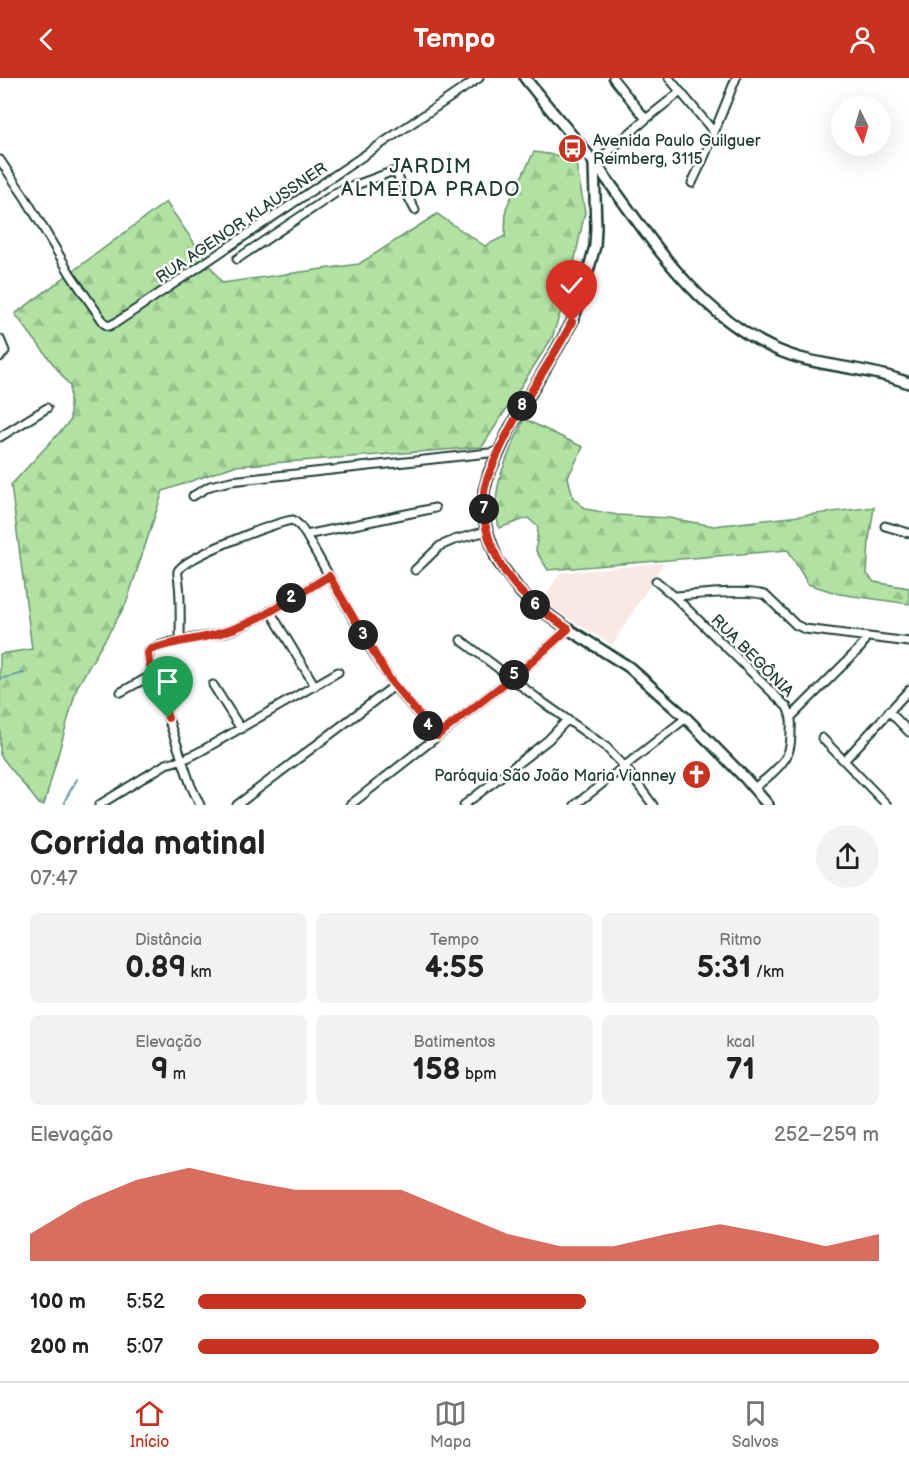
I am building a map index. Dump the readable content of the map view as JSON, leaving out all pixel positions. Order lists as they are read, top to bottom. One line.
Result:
{"streets":{"street":["RUA AGENOR KLAUSSNER","RUA BEGÔNIA"]},"districts":["JARDIM ALMEIDA PRADO"],"places":{"bus stop":["Avenida Paulo Guilguer Reimberg, 3115"],"church":["Paróquia São João Maria Vianney"]},"north":"bottom","page":{"header":"Tempo","pins":["8","7","2","6","3","5","4"],"heading":["Corrida matinal","07:47"],"stats":[["Distância","0.89 km"],["Tempo","4:55"],["Ritmo","5:31 /km"],["Elevação","9 m"],["Batimentos","158 bpm"],["kcal","71"]],"chart":["Elevação","252–259 m"],"list":[{"name":"100 m","note":"5:52"},{"name":"200 m","note":"5:07"}],"tabs":["Início","Mapa","Salvos"]}}
